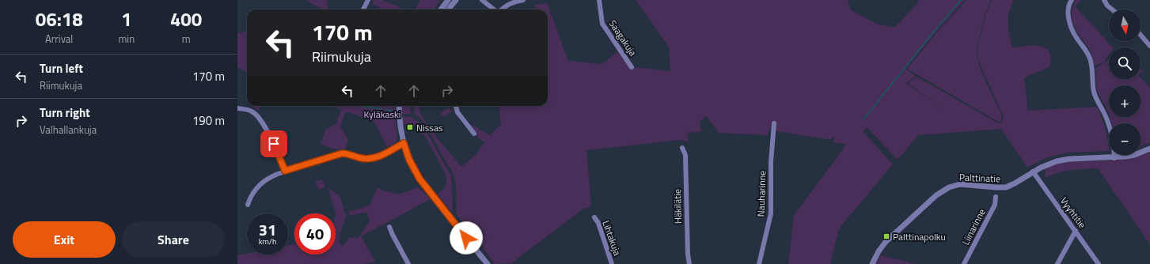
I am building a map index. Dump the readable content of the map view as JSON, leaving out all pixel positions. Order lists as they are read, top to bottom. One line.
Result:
{"streets":{"street":["Saagakuja","Palttinatie","Nauharinne","Häkilätie","Vyyhtitie","Liinarinne","Lihtakuja"]},"crossings":[["Palttinatie","Vyyhtitie"]],"parks":["Kyläkaski"],"places":{"transit":["Nissas","Palttinapolku"]},"north":"bottom","page":{"eta":["06:18","Arrival","1","min","400","m"],"map_buttons":["+","−"],"turn":["170 m","Riimukuja"],"list":[{"name":"Turn left","note":"Riimukuja","value":"170 m"},{"name":"Turn right","note":"Valhallankuja","value":"190 m"}],"speed":"31 km/h","limit":"40","buttons":["Exit","Share"]}}
